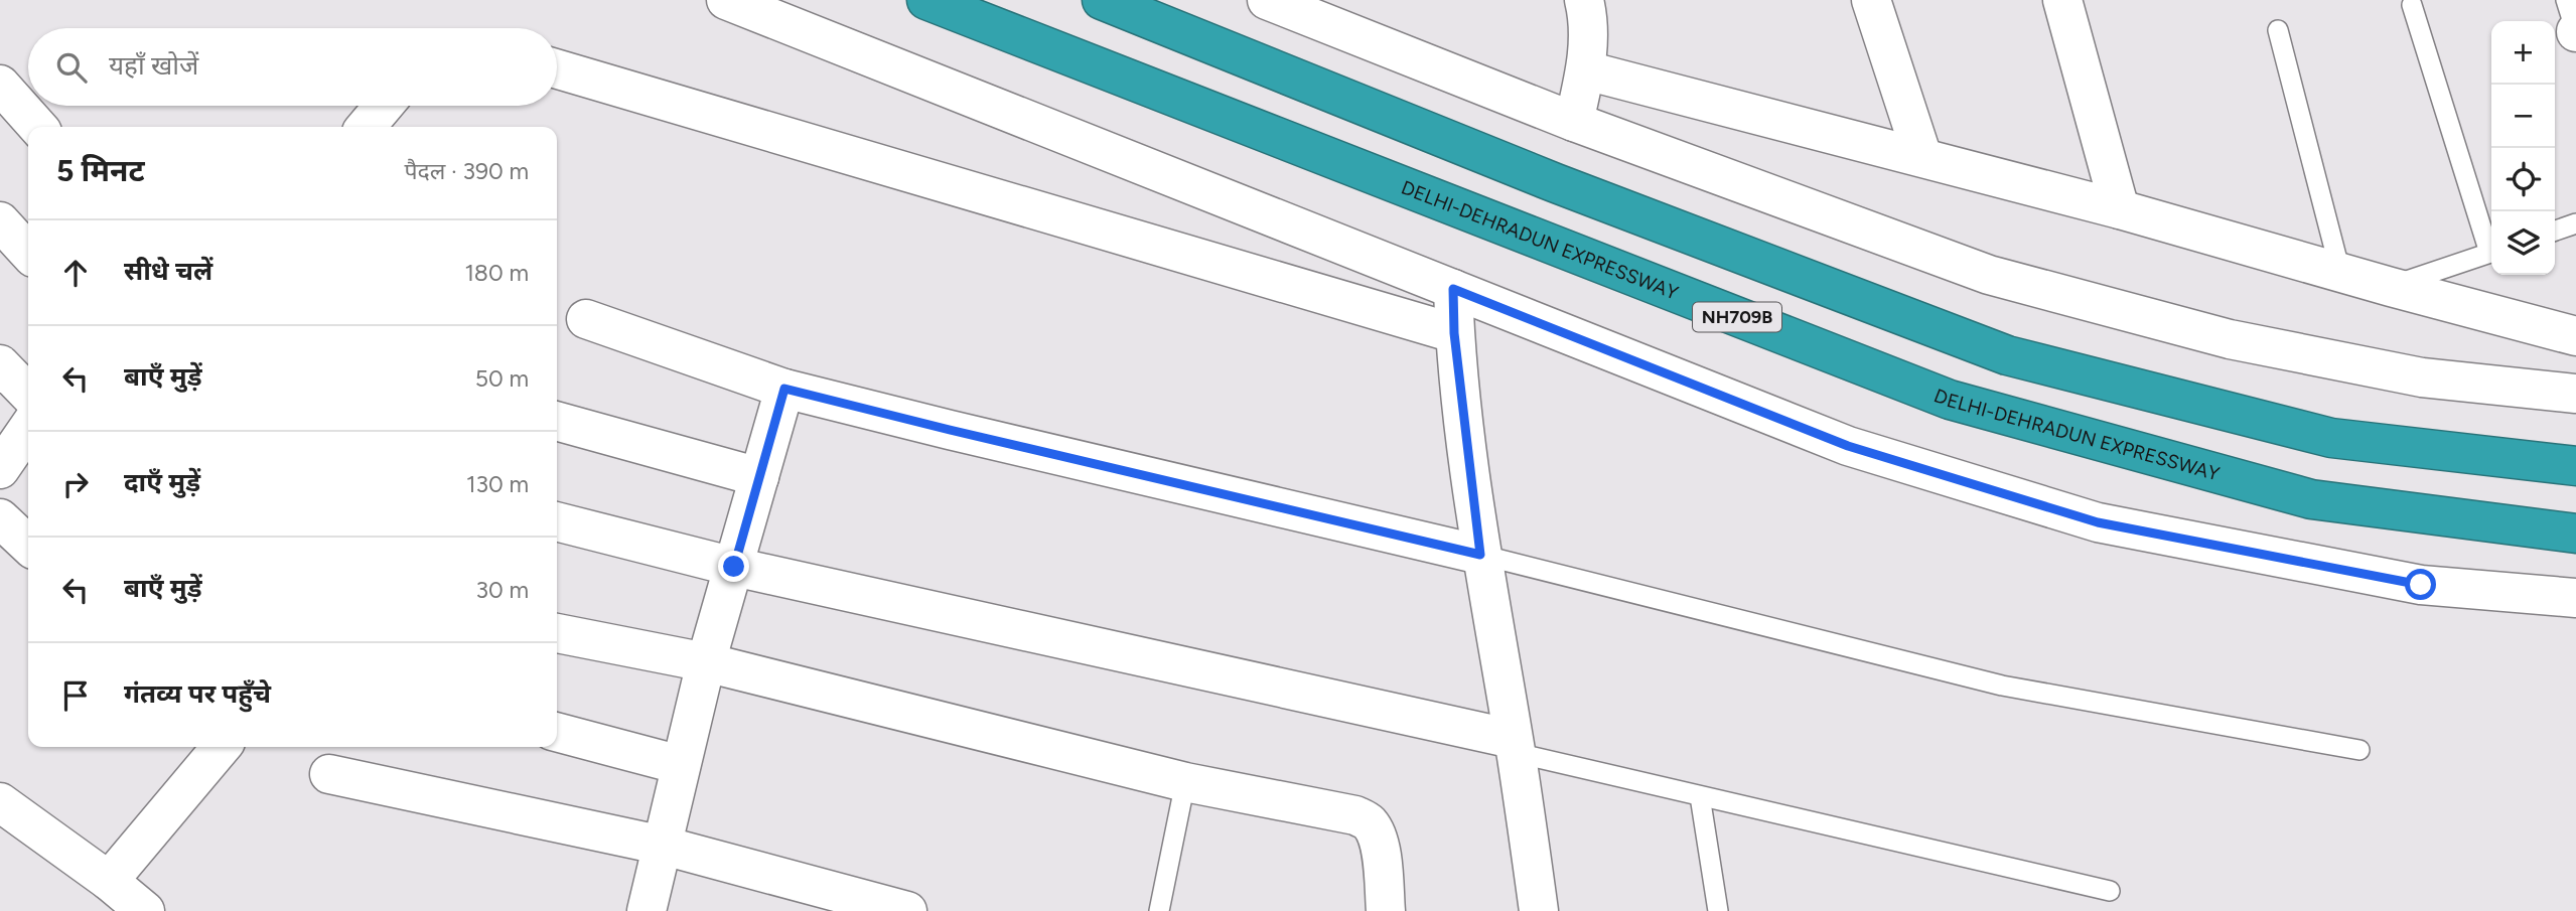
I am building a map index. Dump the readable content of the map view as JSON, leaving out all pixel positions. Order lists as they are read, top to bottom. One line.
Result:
{"streets":{"highway":["DELHI-DEHRADUN EXPRESSWAY","NH709B"]},"page":{"map_buttons":["+","−"],"search":"यहाँ खोजें","heading":["5 मिनट","पैदल · 390 m"],"list":[["सीधे चलें","180 m"],["बाएँ मुड़ें","50 m"],["दाएँ मुड़ें","130 m"],["बाएँ मुड़ें","30 m"],"गंतव्य पर पहुँचे"]}}
